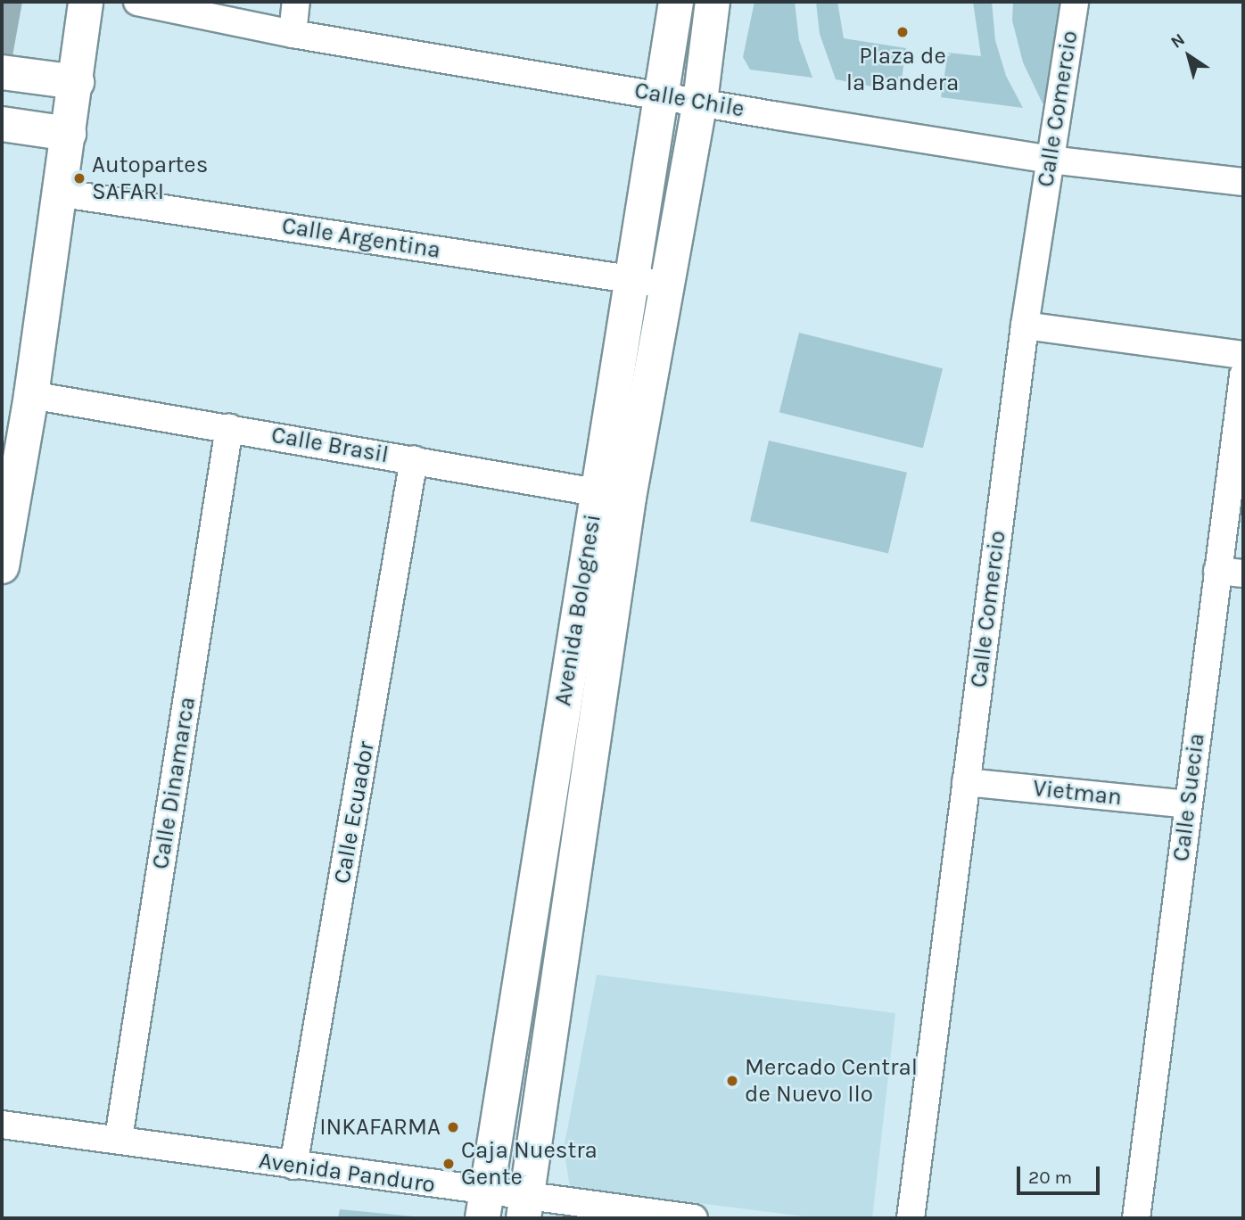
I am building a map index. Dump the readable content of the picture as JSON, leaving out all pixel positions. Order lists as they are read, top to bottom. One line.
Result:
{"streets":{"street":["Calle Chile","Calle Comercio","Calle Argentina","Calle Brasil","Avenida Bolognesi","Calle Dinamarca","Vietman","Calle Suecia","Calle Ecuador","Avenida Panduro"]},"crossings":[["Calle Chile","Calle Comercio"],["Calle Chile","Avenida Bolognesi"],["Calle Comercio","Vietman"],["Calle Argentina","Avenida Bolognesi"],["Calle Brasil","Avenida Bolognesi"],["Calle Brasil","Calle Dinamarca"],["Calle Brasil","Calle Ecuador"],["Avenida Bolognesi","Avenida Panduro"],["Calle Dinamarca","Avenida Panduro"],["Vietman","Calle Suecia"],["Calle Ecuador","Avenida Panduro"]],"places":["Plaza de la Bandera","Autopartes SAFARI","Mercado Central de Nuevo Ilo","INKAFARMA","Caja Nuestra Gente"],"scale_bar":"20 m","north":"top left"}
